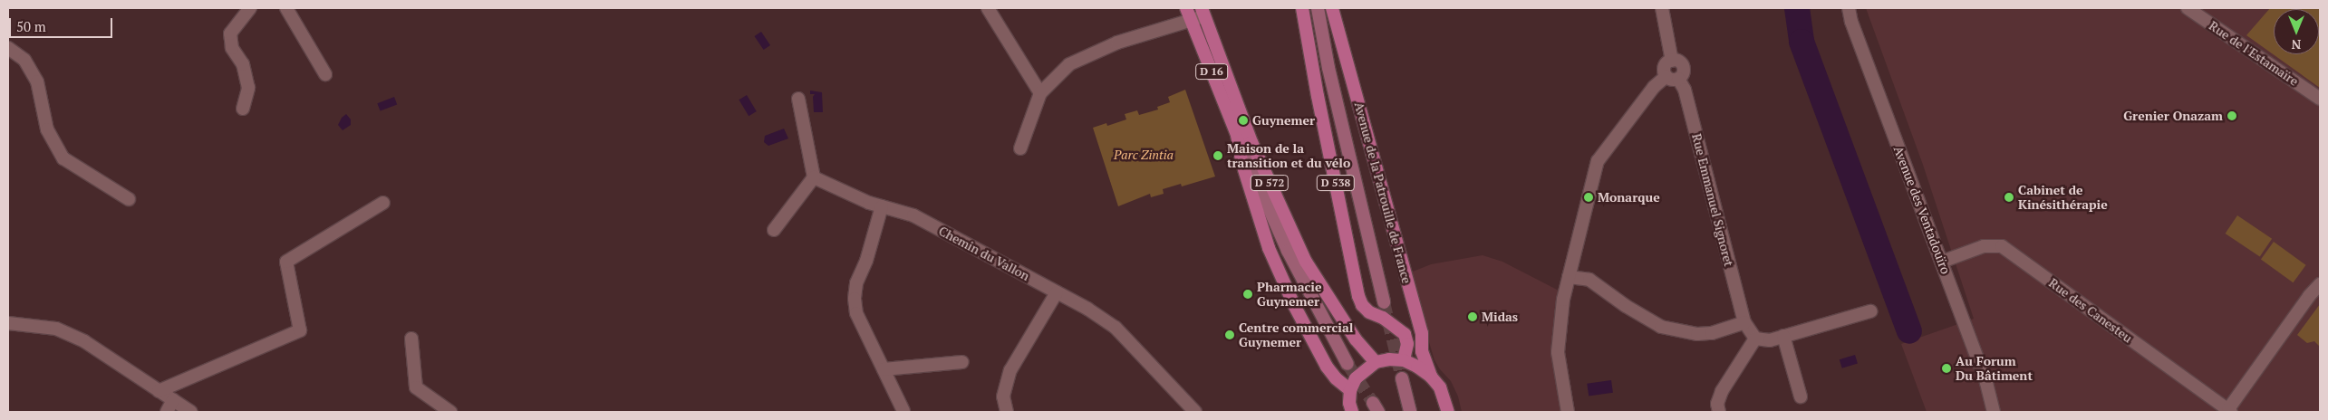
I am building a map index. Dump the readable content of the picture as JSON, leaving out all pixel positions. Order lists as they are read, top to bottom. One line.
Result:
{"streets":{"main road":["D 16","D 572","D 538","Avenue de la Patrouille de France"],"street":["Rue de l'Estamaïre","Rue Emmanuel Signoret","Avenue des Ventadouïro","Chemin du Vallon","Rue des Canesteu"]},"crossings":[["Avenue des Ventadouïro","Rue des Canesteu"]],"parks":["Parc Zintia"],"places":["Grenier Onazam","Guynemer","Maison de la transition et du vélo","Monarque","Cabinet de Kinésithérapie","Pharmacie Guynemer","Midas","Centre commercial Guynemer","Au Forum Du Bâtiment"],"scale_bar":"50 m","north":"bottom"}
